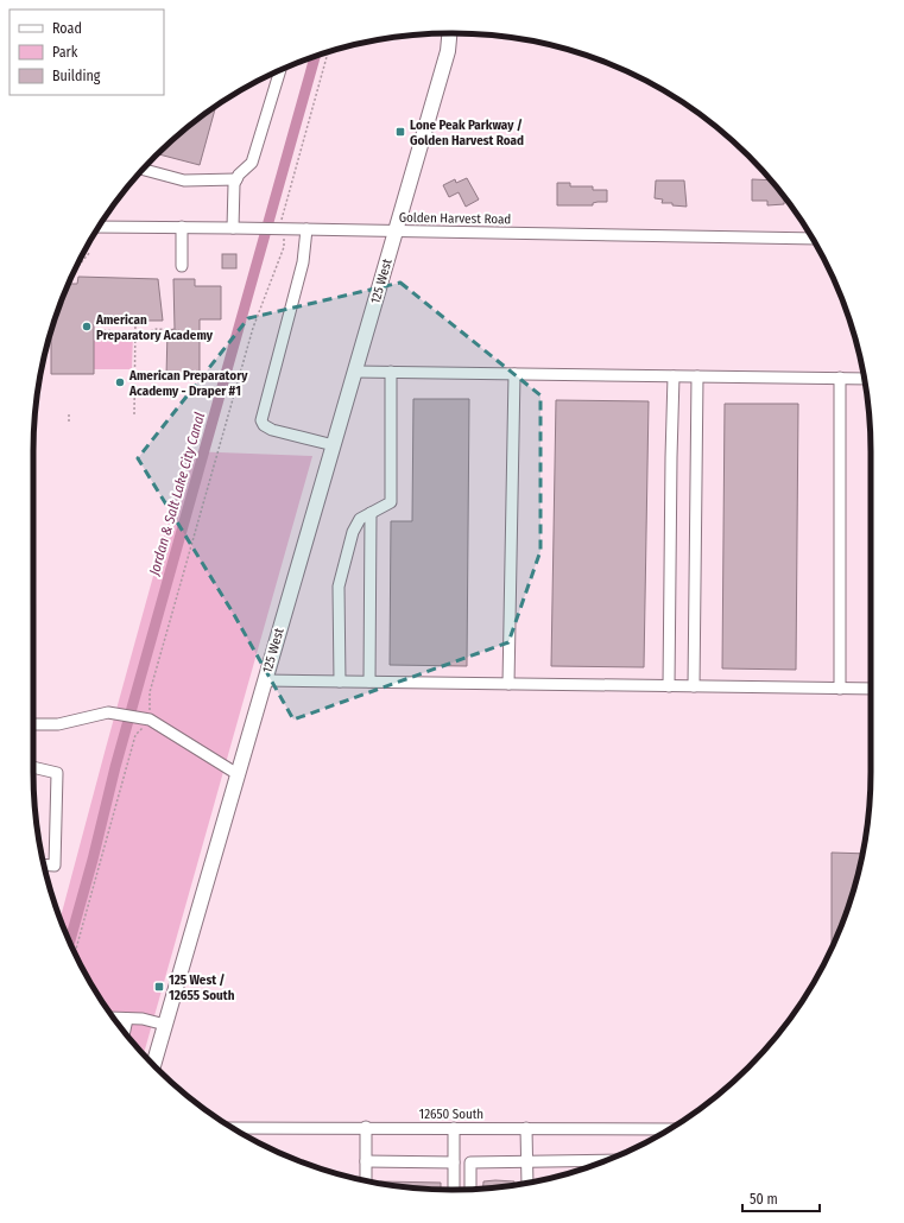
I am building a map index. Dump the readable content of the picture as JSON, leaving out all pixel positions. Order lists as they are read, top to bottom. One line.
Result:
{"streets":{"main road":["125 West"],"street":["Golden Harvest Road","12650 South"]},"crossings":[["Golden Harvest Road","125 West"]],"water":["Jordan & Salt Lake City Canal"],"places":{"transit":["Lone Peak Parkway / Golden Harvest Road","125 West / 12655 South"],"other":["American Preparatory Academy","American Preparatory Academy - Draper #1"]},"legend":["Road","Park","Building"],"scale_bar":"50 m"}
